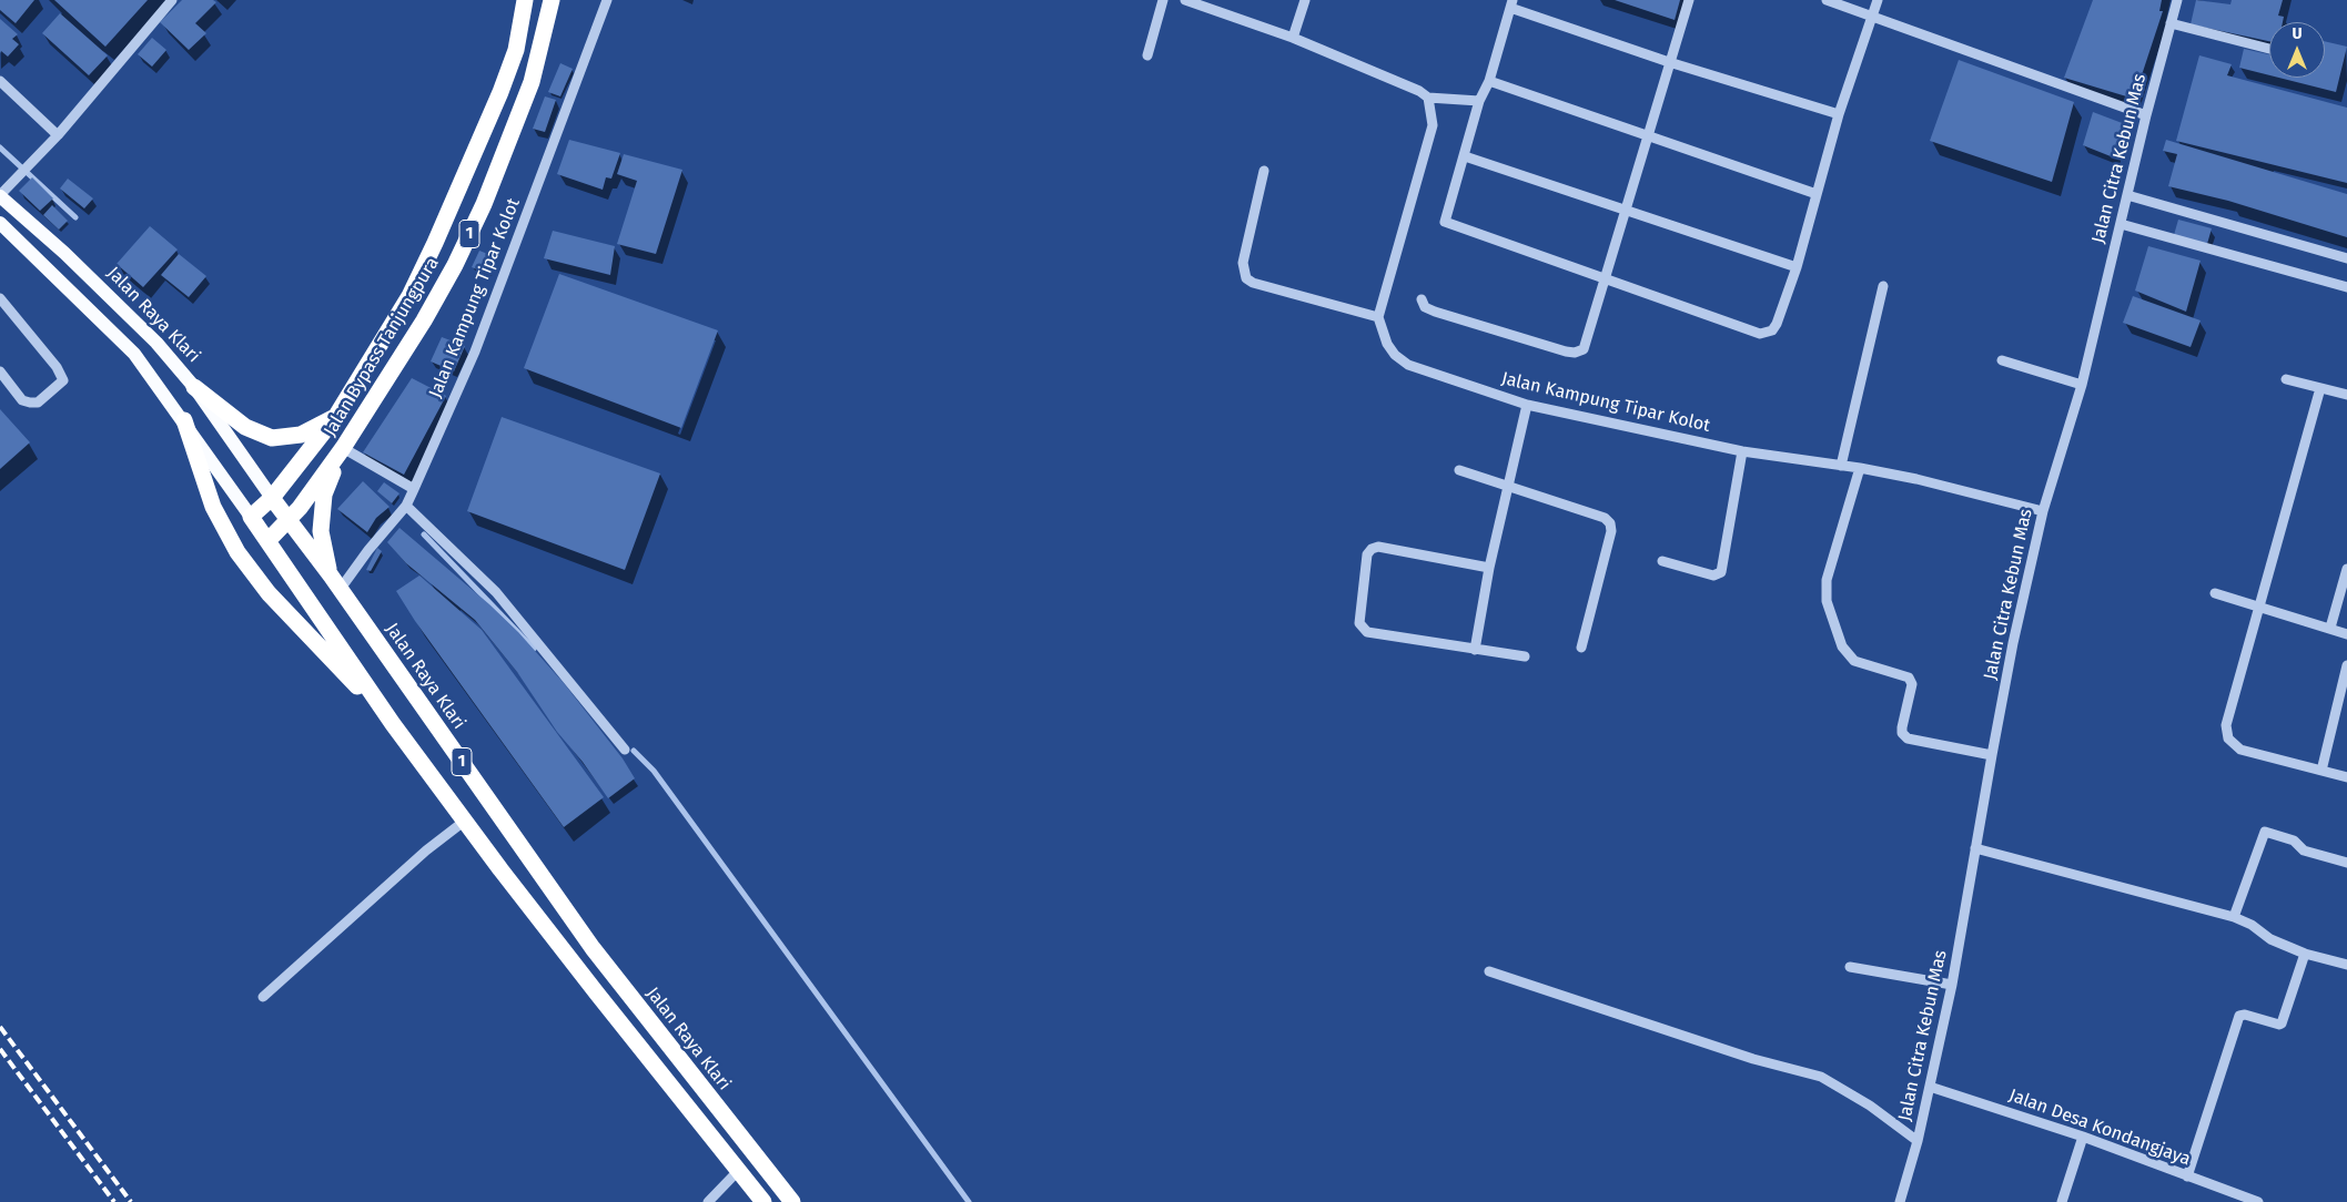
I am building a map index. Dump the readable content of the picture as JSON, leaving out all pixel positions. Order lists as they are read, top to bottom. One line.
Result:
{"streets":{"highway":["1","Jalan Raya Klari","Jalan Bypass Tanjungpura"],"street":["Jalan Citra Kebun Mas","Jalan Kampung Tipar Kolot","Jalan Desa Kondangjaya"]},"crossings":[["Jalan Citra Kebun Mas","Jalan Kampung Tipar Kolot"],["Jalan Citra Kebun Mas","Jalan Desa Kondangjaya"],["1","Jalan Bypass Tanjungpura"],["Jalan Kampung Tipar Kolot","Jalan Raya Klari"],["Jalan Raya Klari","Jalan Bypass Tanjungpura"]],"north":"top"}
